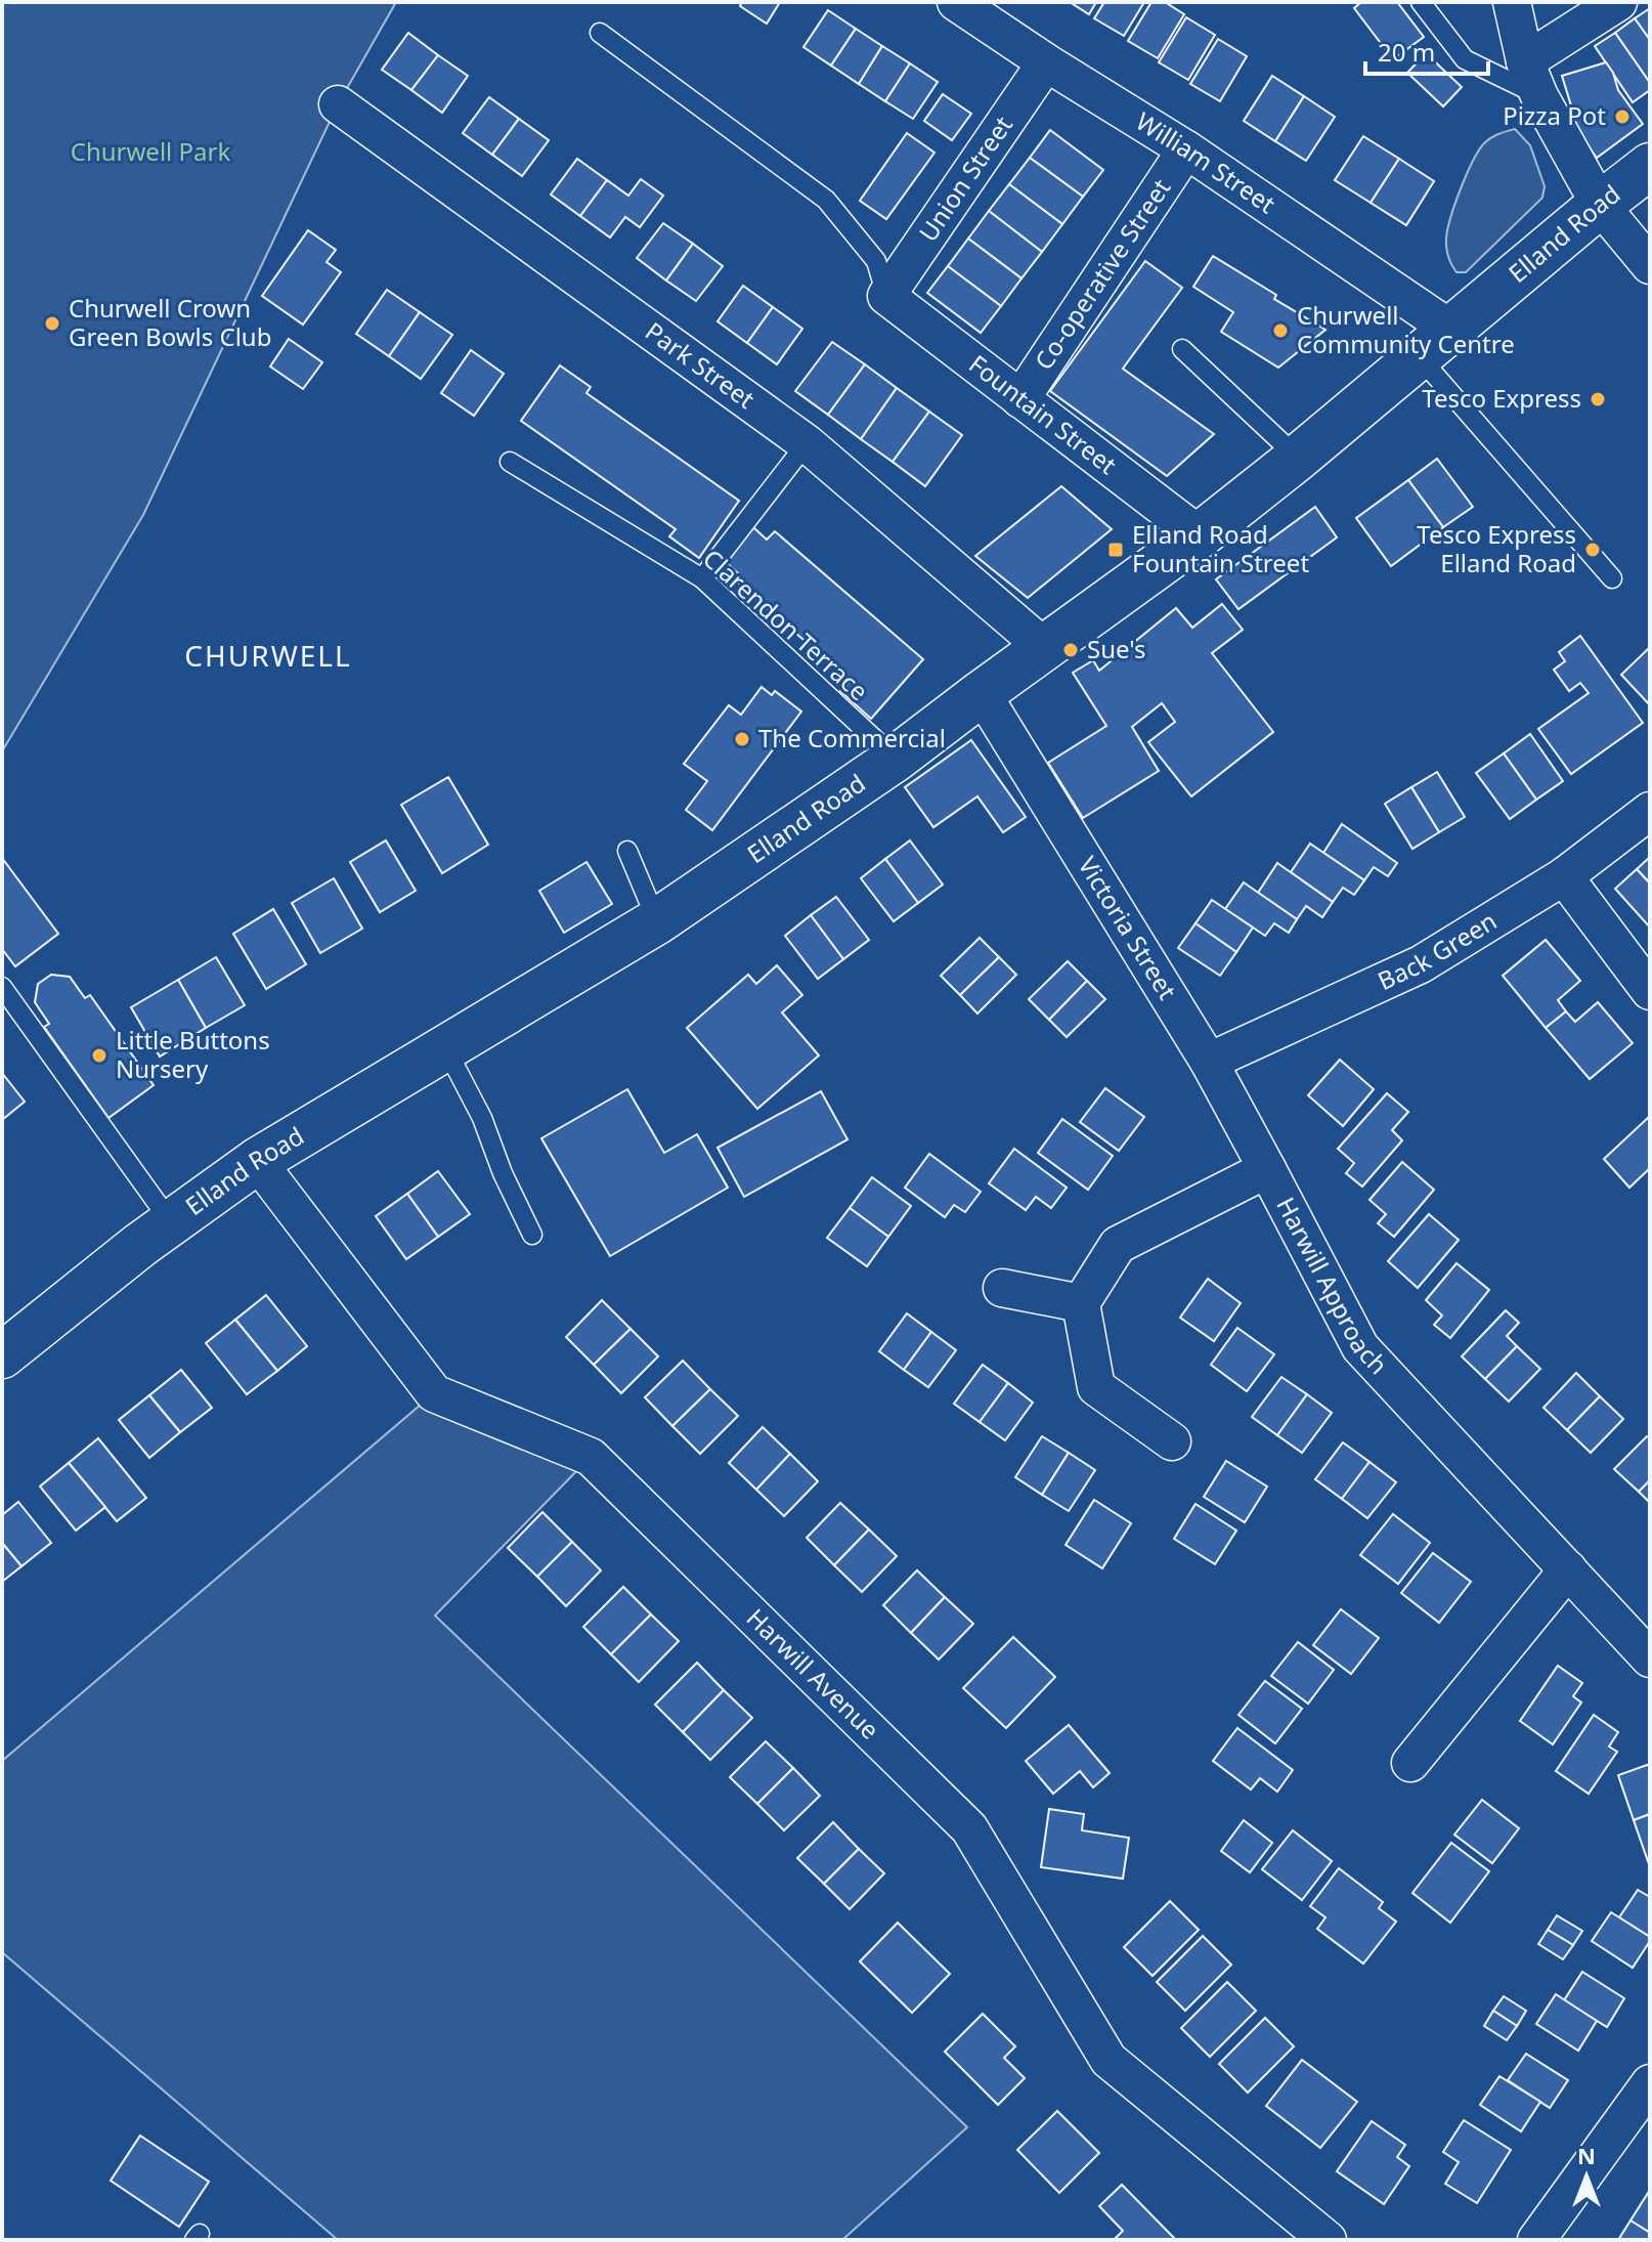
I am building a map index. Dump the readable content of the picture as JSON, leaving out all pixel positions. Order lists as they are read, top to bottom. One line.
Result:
{"streets":{"main road":["Elland Road"],"street":["William Street","Union Street","Co-operative Street","Park Street","Fountain Street","Victoria Street","Back Green","Harwill Approach","Harwill Avenue"],"lane":["Clarendon Terrace"]},"crossings":[["William Street","Union Street"],["William Street","Elland Road"],["William Street","Co-operative Street"],["Union Street","Fountain Street"],["Elland Road","Park Street"],["Elland Road","Fountain Street"],["Elland Road","Clarendon Terrace"],["Elland Road","Victoria Street"],["Elland Road","Harwill Avenue"],["Co-operative Street","Fountain Street"],["Victoria Street","Back Green"],["Victoria Street","Harwill Approach"]],"districts":["CHURWELL"],"parks":["Churwell Park"],"places":{"other":["Pizza Pot","Churwell Crown Green Bowls Club","Churwell Community Centre","Tesco Express","Tesco Express Elland Road","Sue's","The Commercial","Little Buttons Nursery"],"transit":["Elland Road Fountain Street"]},"scale_bar":"20 m","north":"top"}
